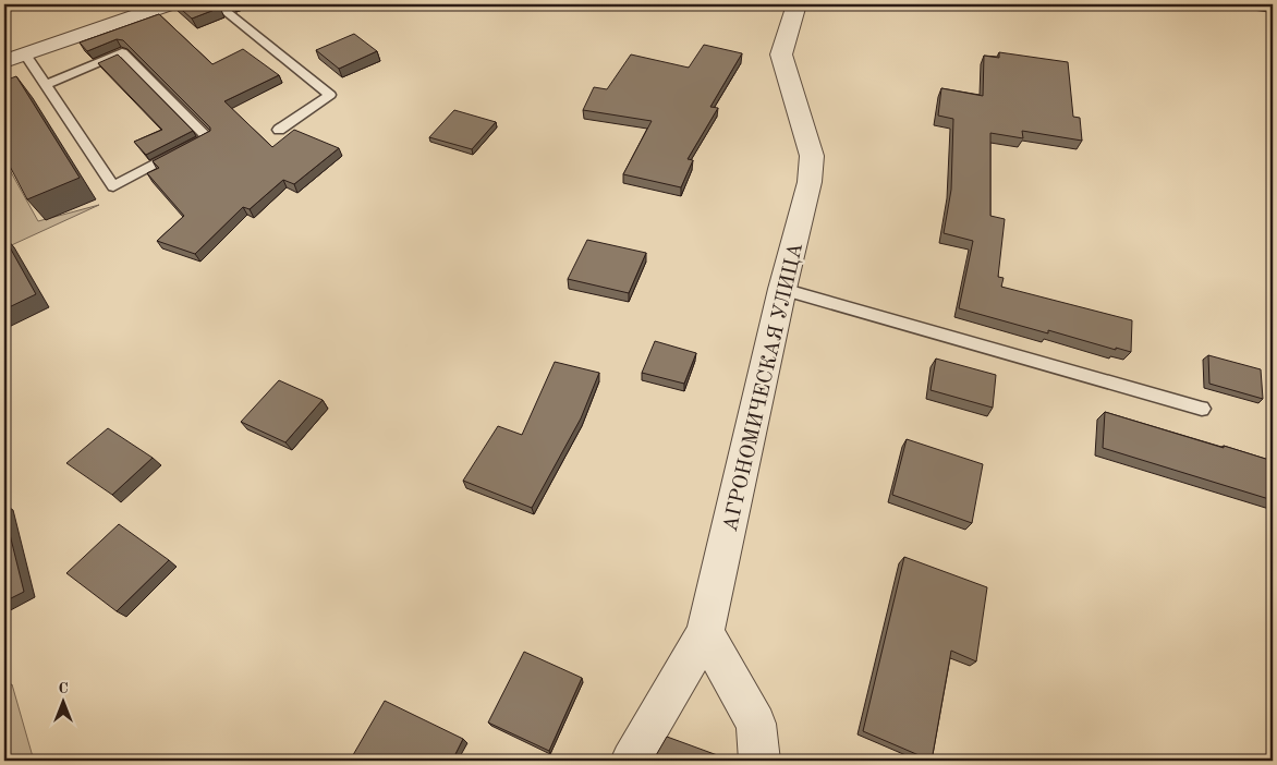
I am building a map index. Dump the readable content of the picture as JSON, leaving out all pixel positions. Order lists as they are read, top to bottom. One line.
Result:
{"streets":{"street":["АГРОНОМИЧЕСКАЯ УЛИЦА"]},"north":"top"}
